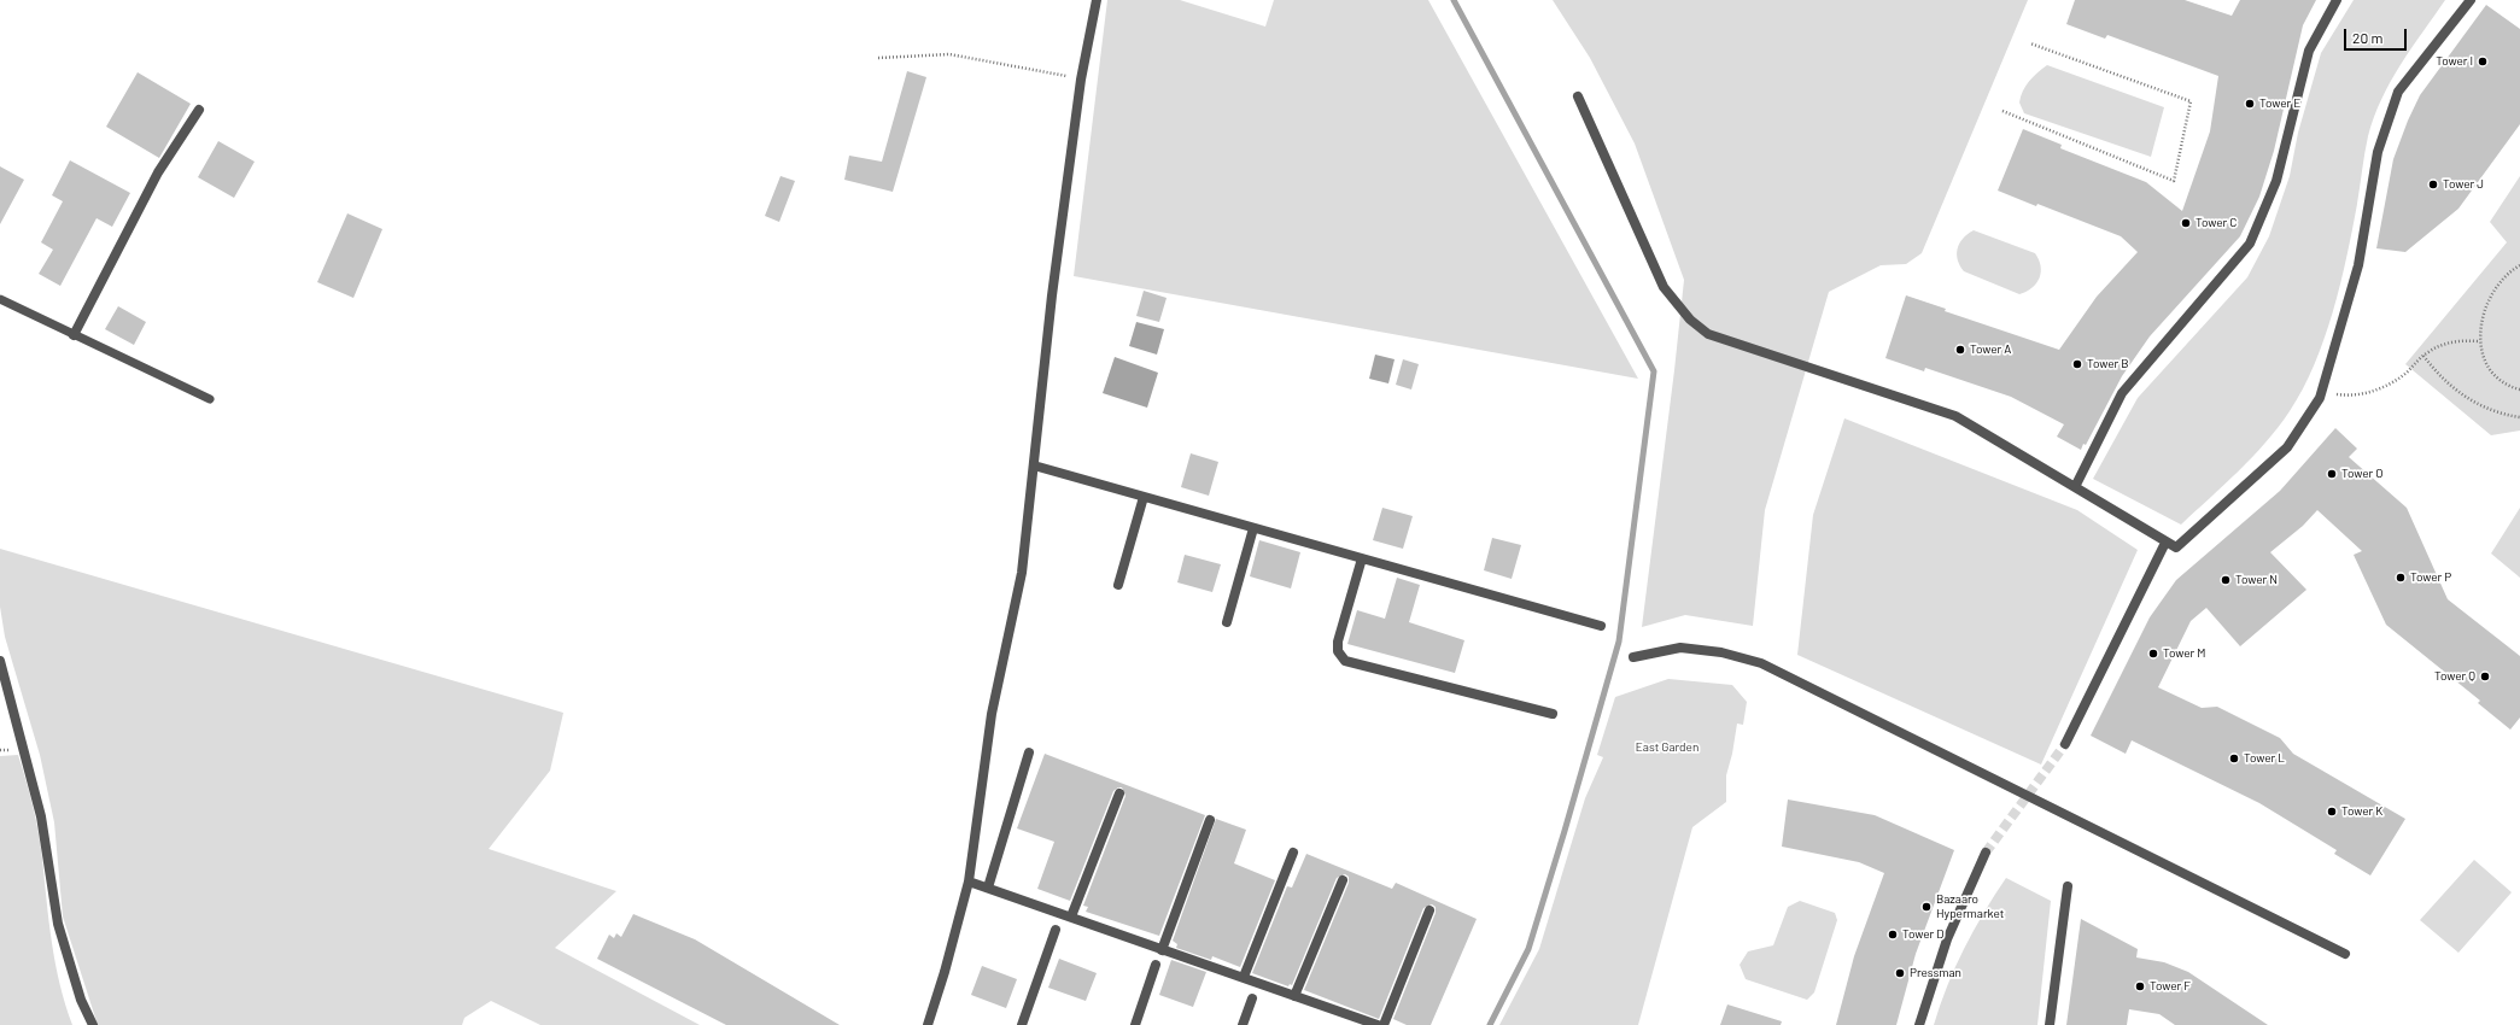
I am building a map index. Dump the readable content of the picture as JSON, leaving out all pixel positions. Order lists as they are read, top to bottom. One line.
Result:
{"parks":["East Garden"],"places":["Tower I","Tower E","Tower J","Tower C","Tower A","Tower B","Tower O","Tower P","Tower N","Tower M","Tower Q","Tower L","Tower K","Bazaaro Hypermarket","Tower D","Pressman","Tower F"],"scale_bar":"20 m"}
